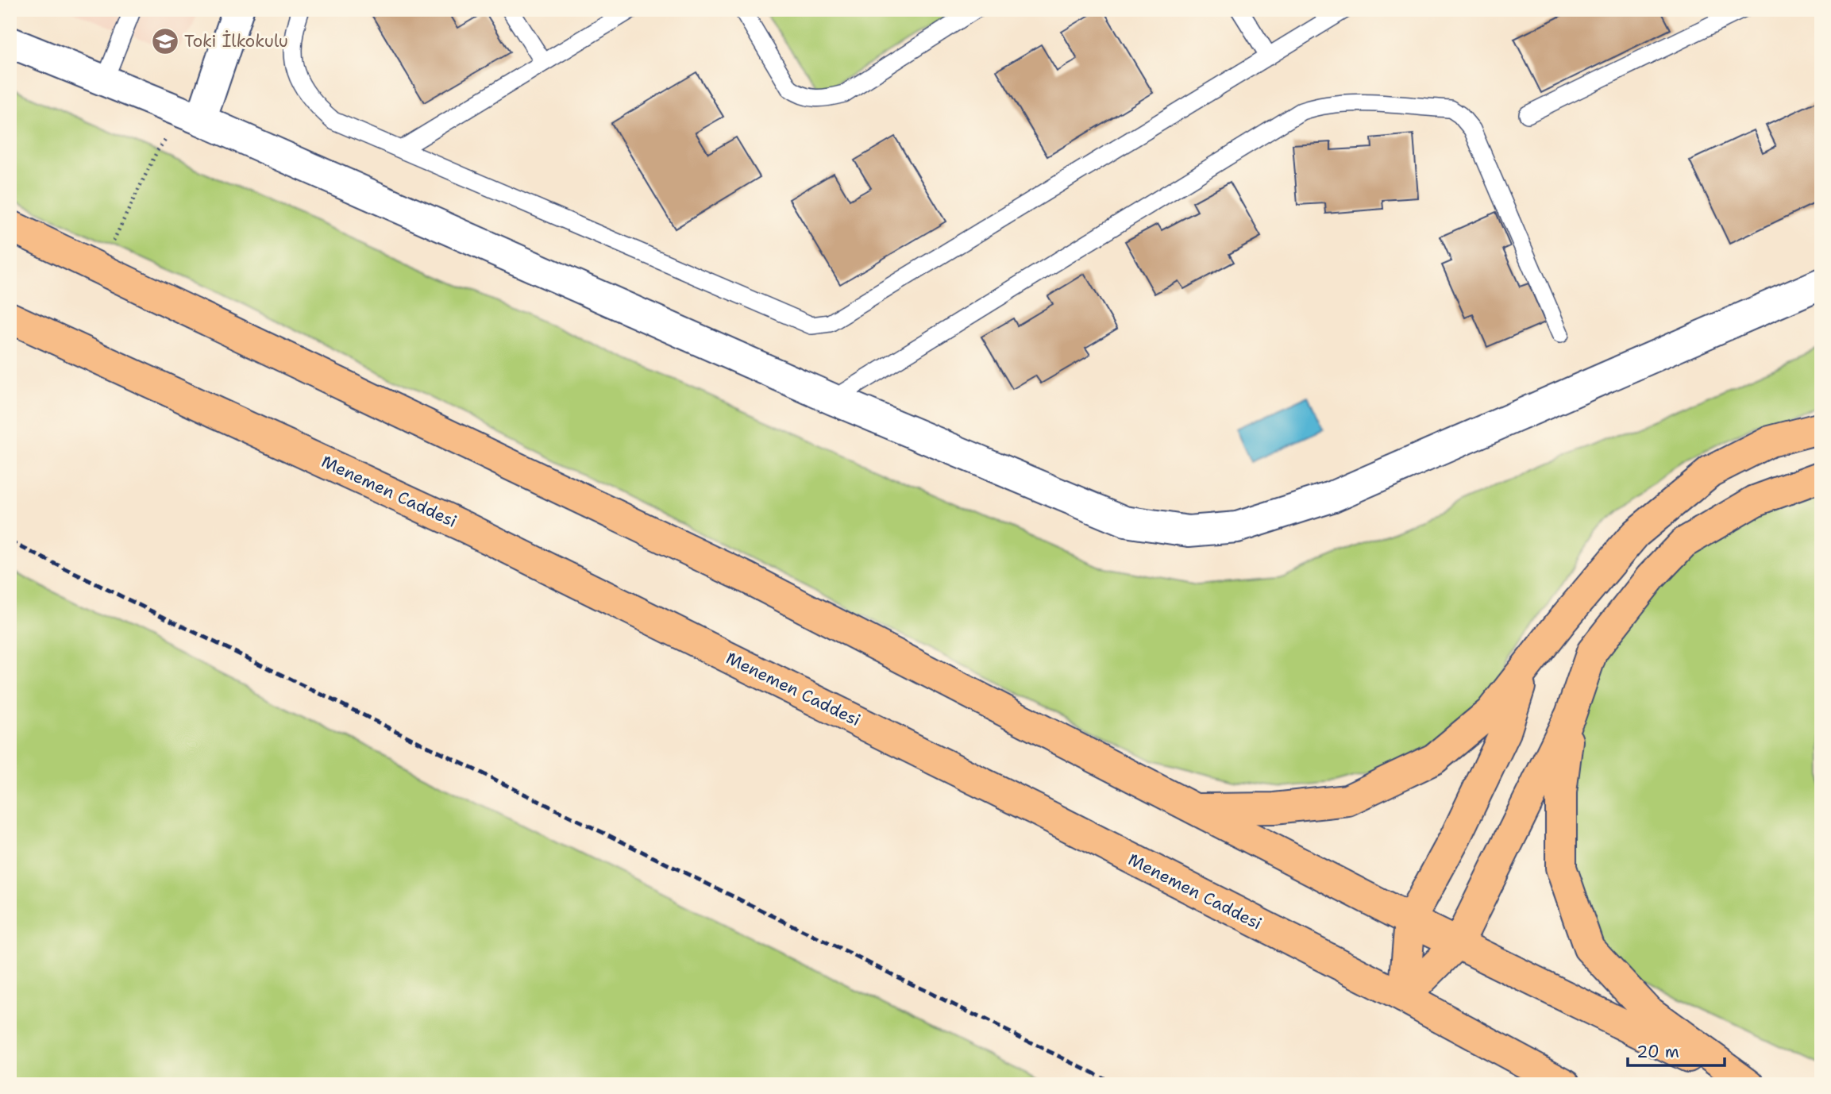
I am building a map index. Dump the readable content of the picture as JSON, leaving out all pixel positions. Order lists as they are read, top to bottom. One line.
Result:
{"streets":{"main road":["Menemen Caddesi"]},"places":{"school or university":["Toki İlkokulu"]},"scale_bar":"20 m"}
